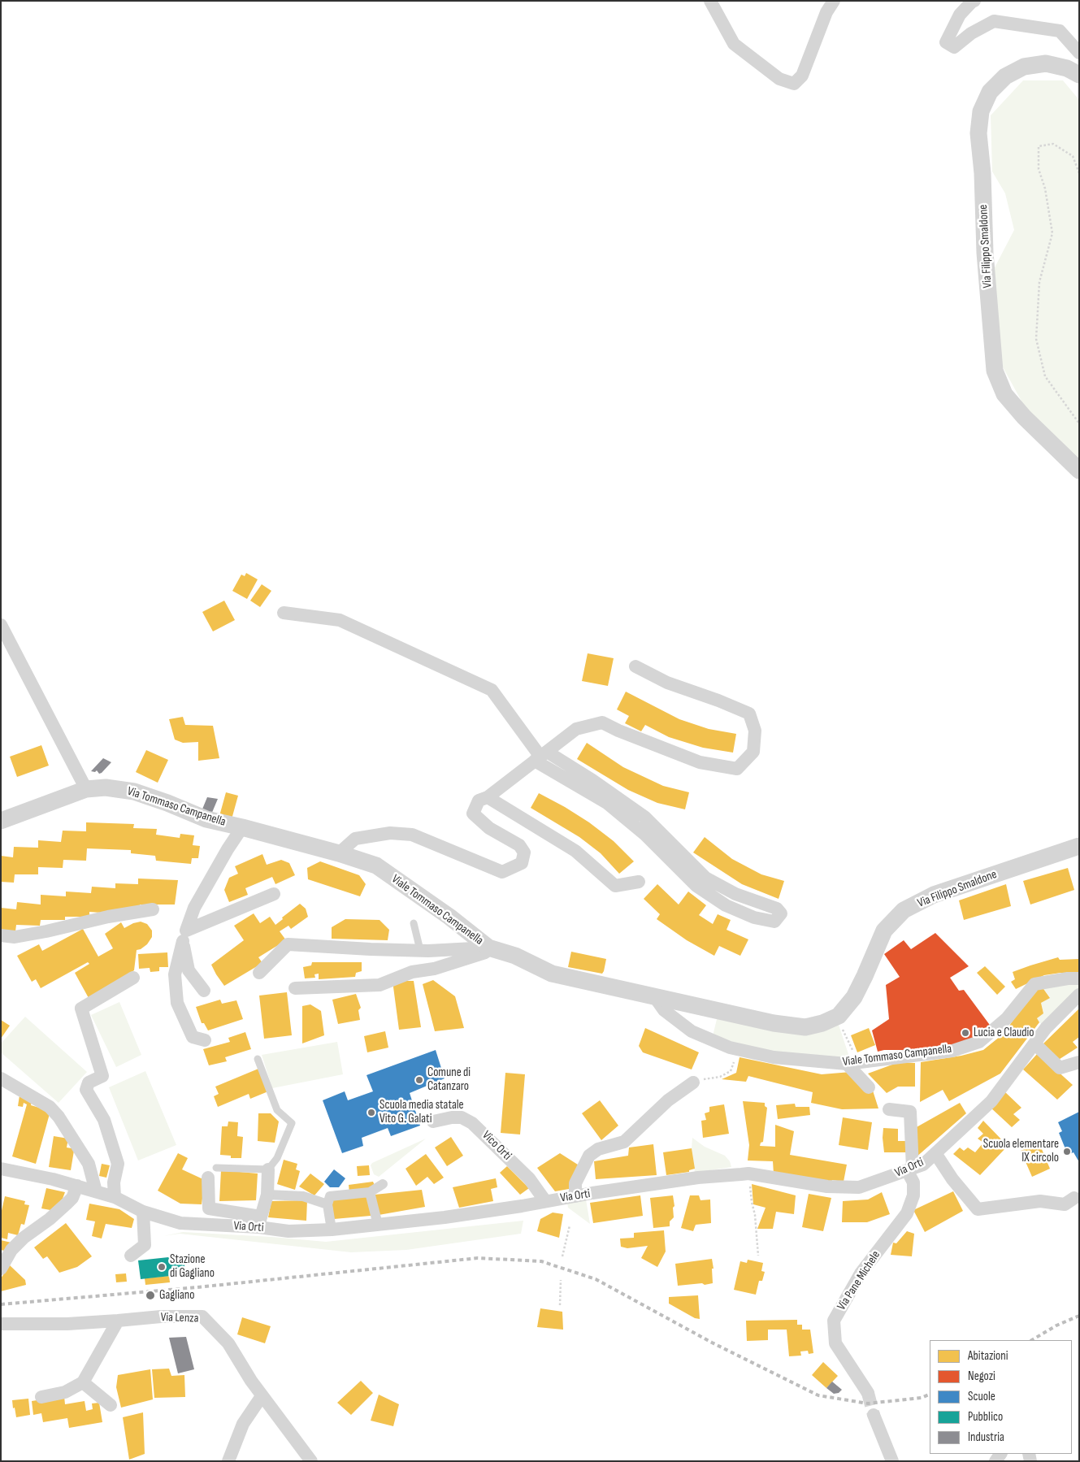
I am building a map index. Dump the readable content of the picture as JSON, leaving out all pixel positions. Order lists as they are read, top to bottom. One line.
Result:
{"streets":{"street":["Via Filippo Smaldone","Via Tommaso Campanella","Viale Tommaso Campanella","Vico Orti","Via Orti","Via Pane Michele","Via Lenza"]},"crossings":[["Via Filippo Smaldone","Viale Tommaso Campanella"],["Via Tommaso Campanella","Viale Tommaso Campanella"],["Vico Orti","Via Orti"],["Via Orti","Via Pane Michele"]],"places":["Lucia e Claudio","Comune di Catanzaro","Scuola media statale Vito G. Galati","Scuola elementare IX circolo","Stazione di Gagliano","Gagliano"],"legend":["Abitazioni","Negozi","Scuole","Pubblico","Industria"]}
